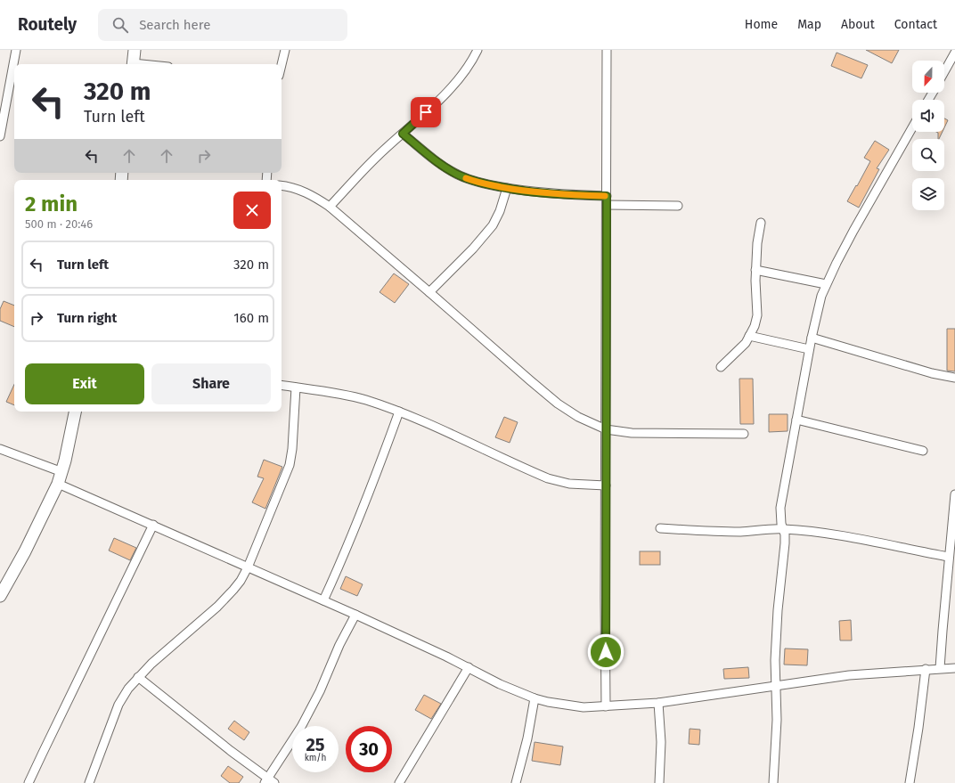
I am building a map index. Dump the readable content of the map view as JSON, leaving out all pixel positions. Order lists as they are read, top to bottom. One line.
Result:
{"north":"bottom","page":{"header":"Routely","search":"Search here","nav":["Home","Map","About","Contact"],"turn":["320 m","Turn left"],"heading":["2 min","500 m · 20:46"],"list":[{"name":"Turn left","value":"320 m"},{"name":"Turn right","value":"160 m"}],"buttons":["Exit","Share"],"speed":"25 km/h","limit":"30"}}
